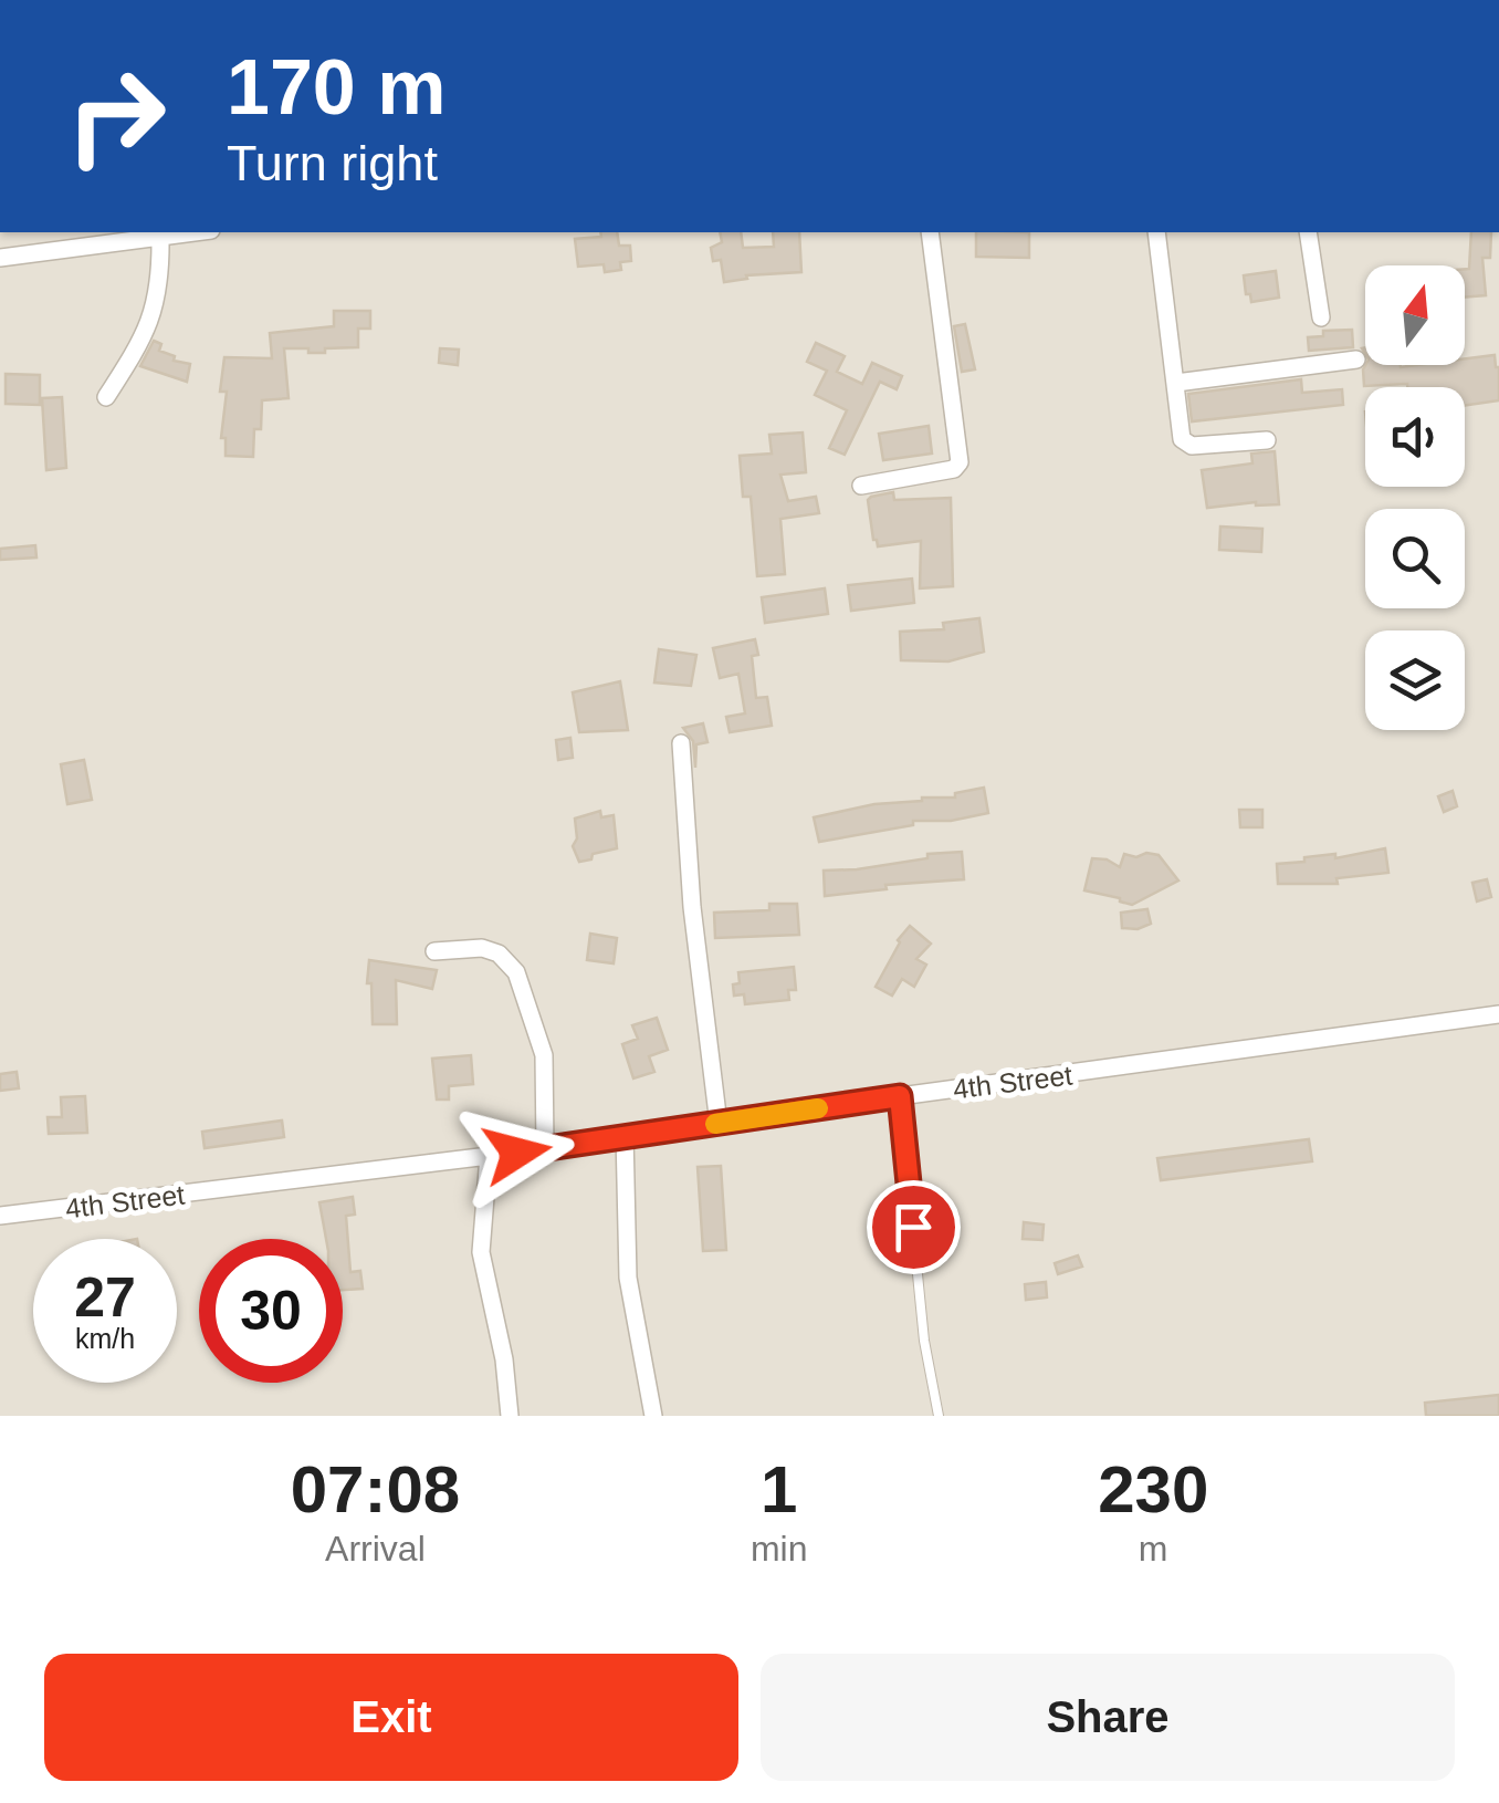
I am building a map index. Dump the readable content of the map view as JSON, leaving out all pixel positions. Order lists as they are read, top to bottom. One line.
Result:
{"streets":{"street":["4th Street"]},"north":"top","page":{"turn":["170 m","Turn right"],"speed":"27 km/h","limit":"30","eta":["07:08","Arrival","1","min","230","m"],"buttons":["Exit","Share"]}}
